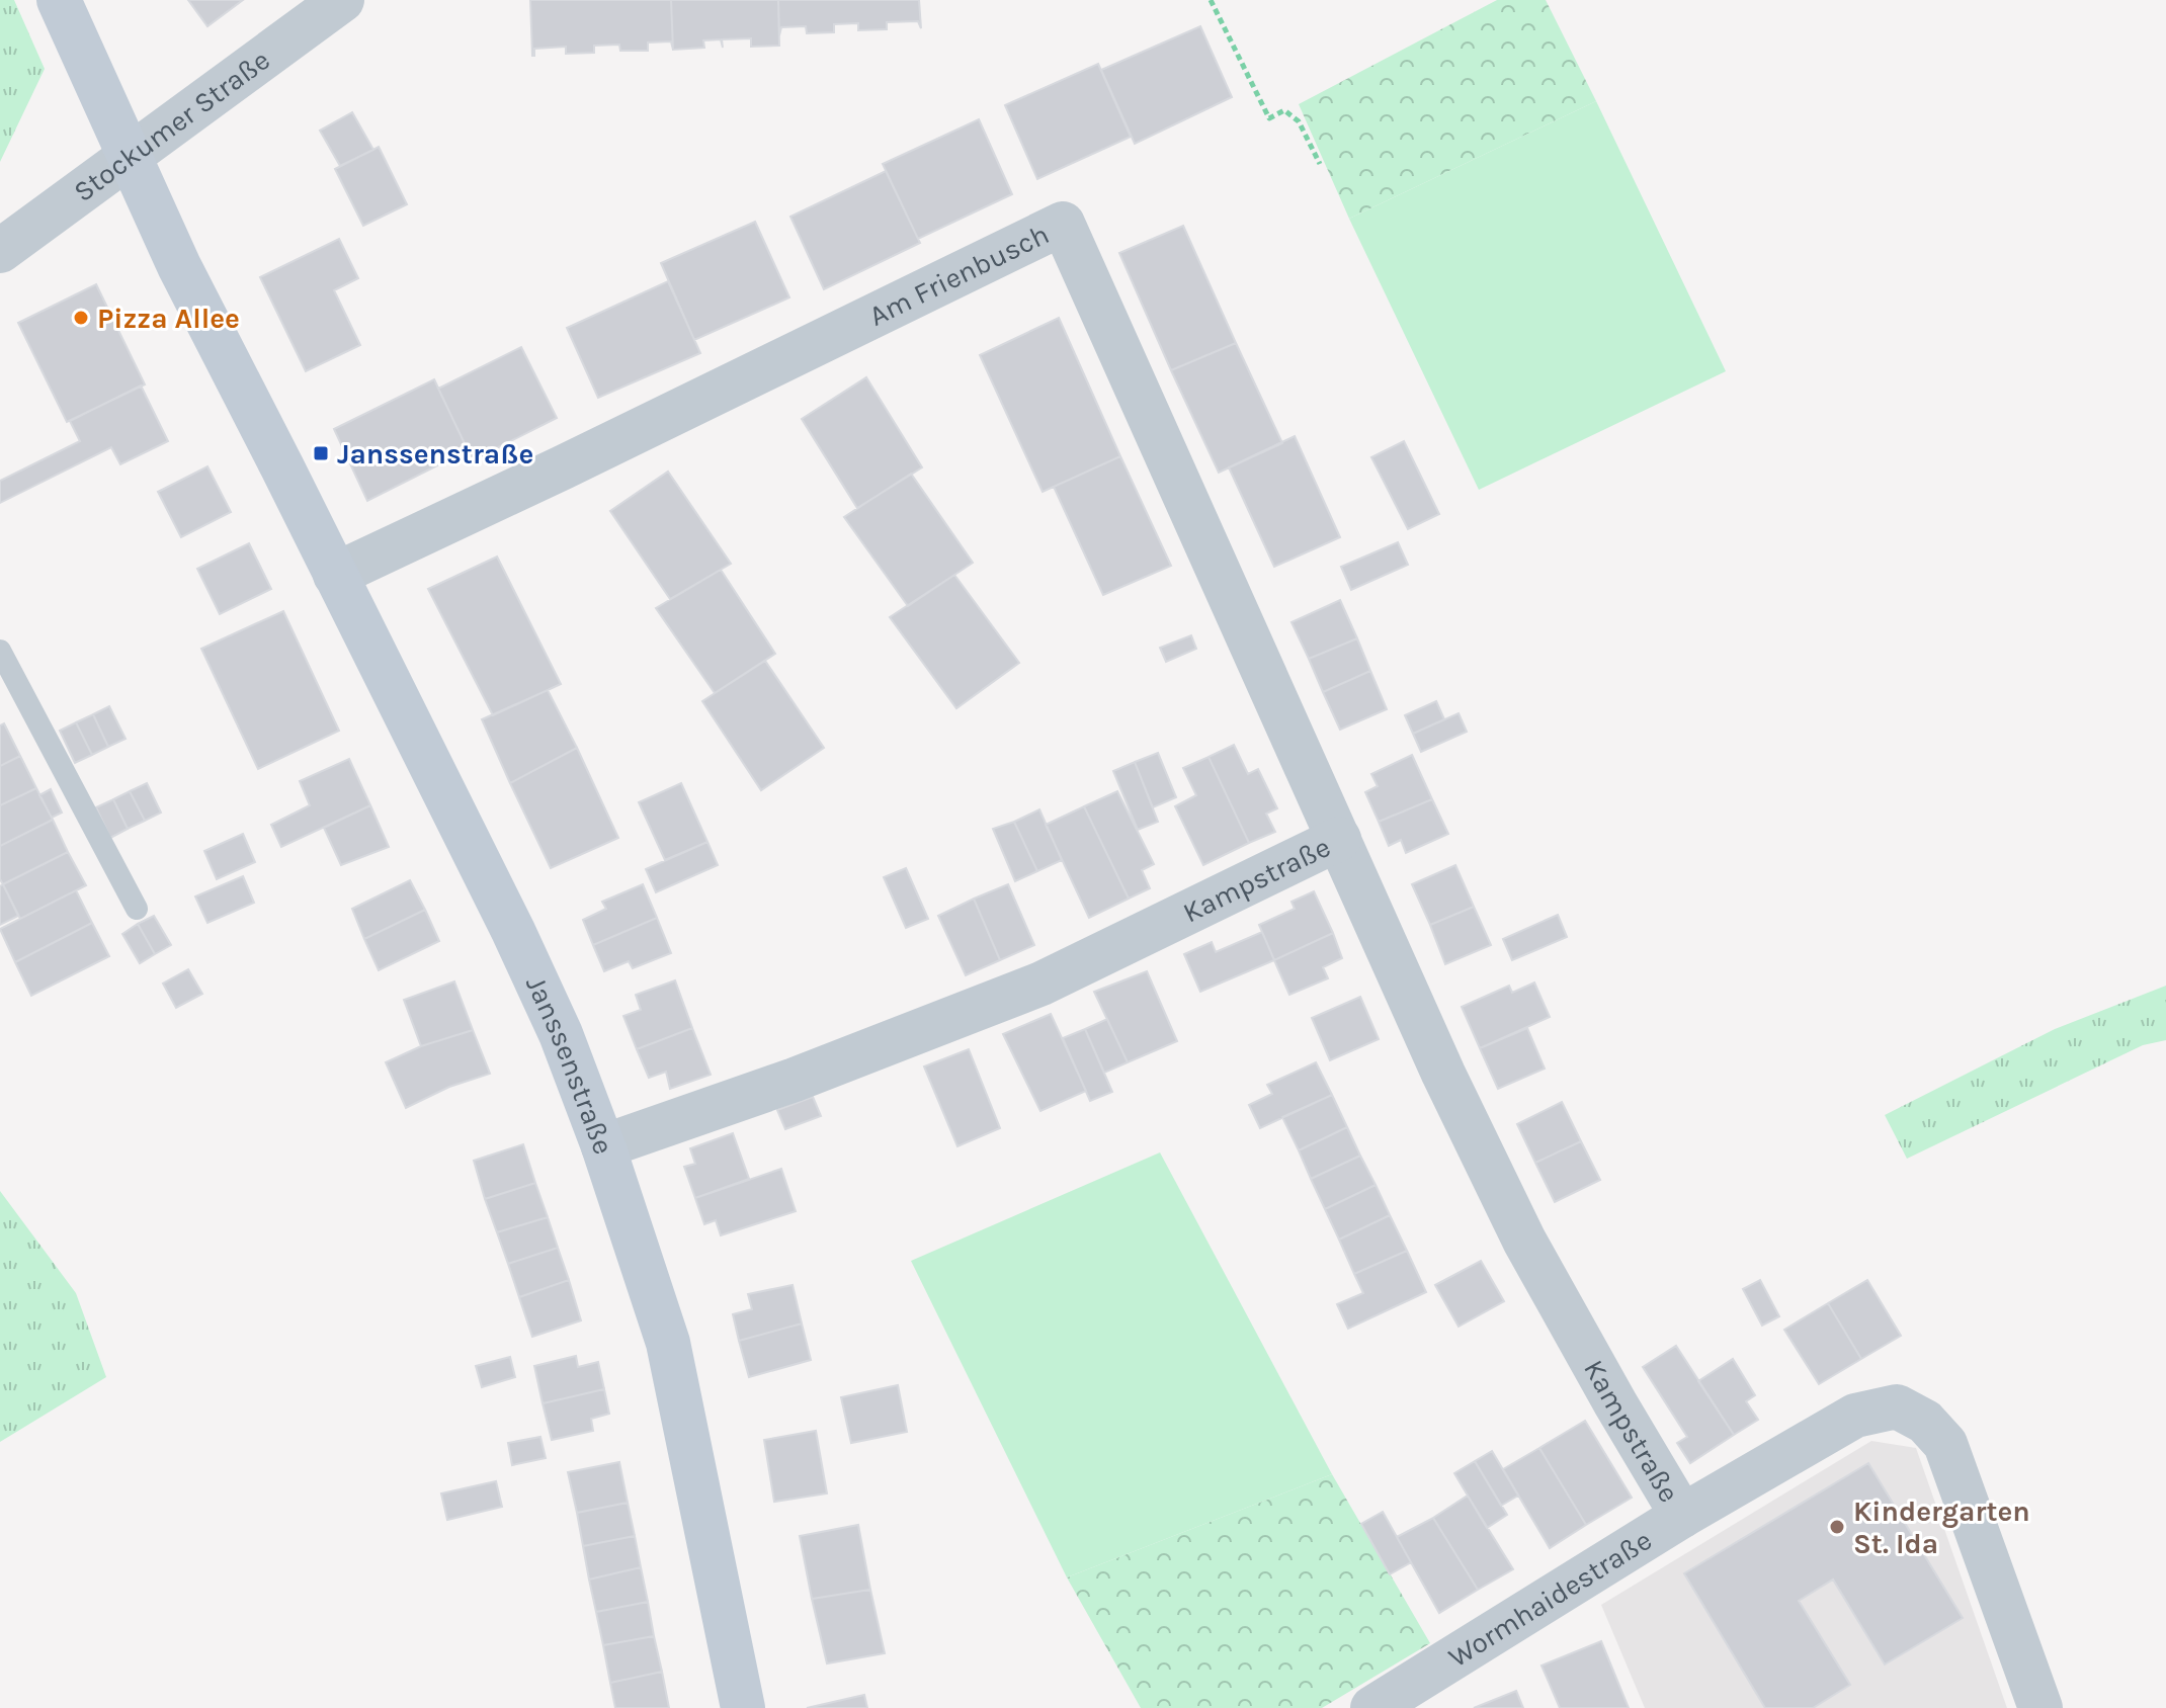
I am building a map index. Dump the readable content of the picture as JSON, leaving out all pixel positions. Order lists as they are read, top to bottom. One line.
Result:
{"streets":{"main road":["Janssenstraße"],"street":["Stockumer Straße","Am Frienbusch","Kampstraße","Wormhaidestraße"]},"crossings":[["Stockumer Straße","Janssenstraße"],["Am Frienbusch","Kampstraße"],["Am Frienbusch","Janssenstraße"],["Kampstraße","Janssenstraße"],["Kampstraße","Wormhaidestraße"]],"places":{"other":["Pizza Allee","Kindergarten St. Ida"],"transit":["Janssenstraße"]}}
